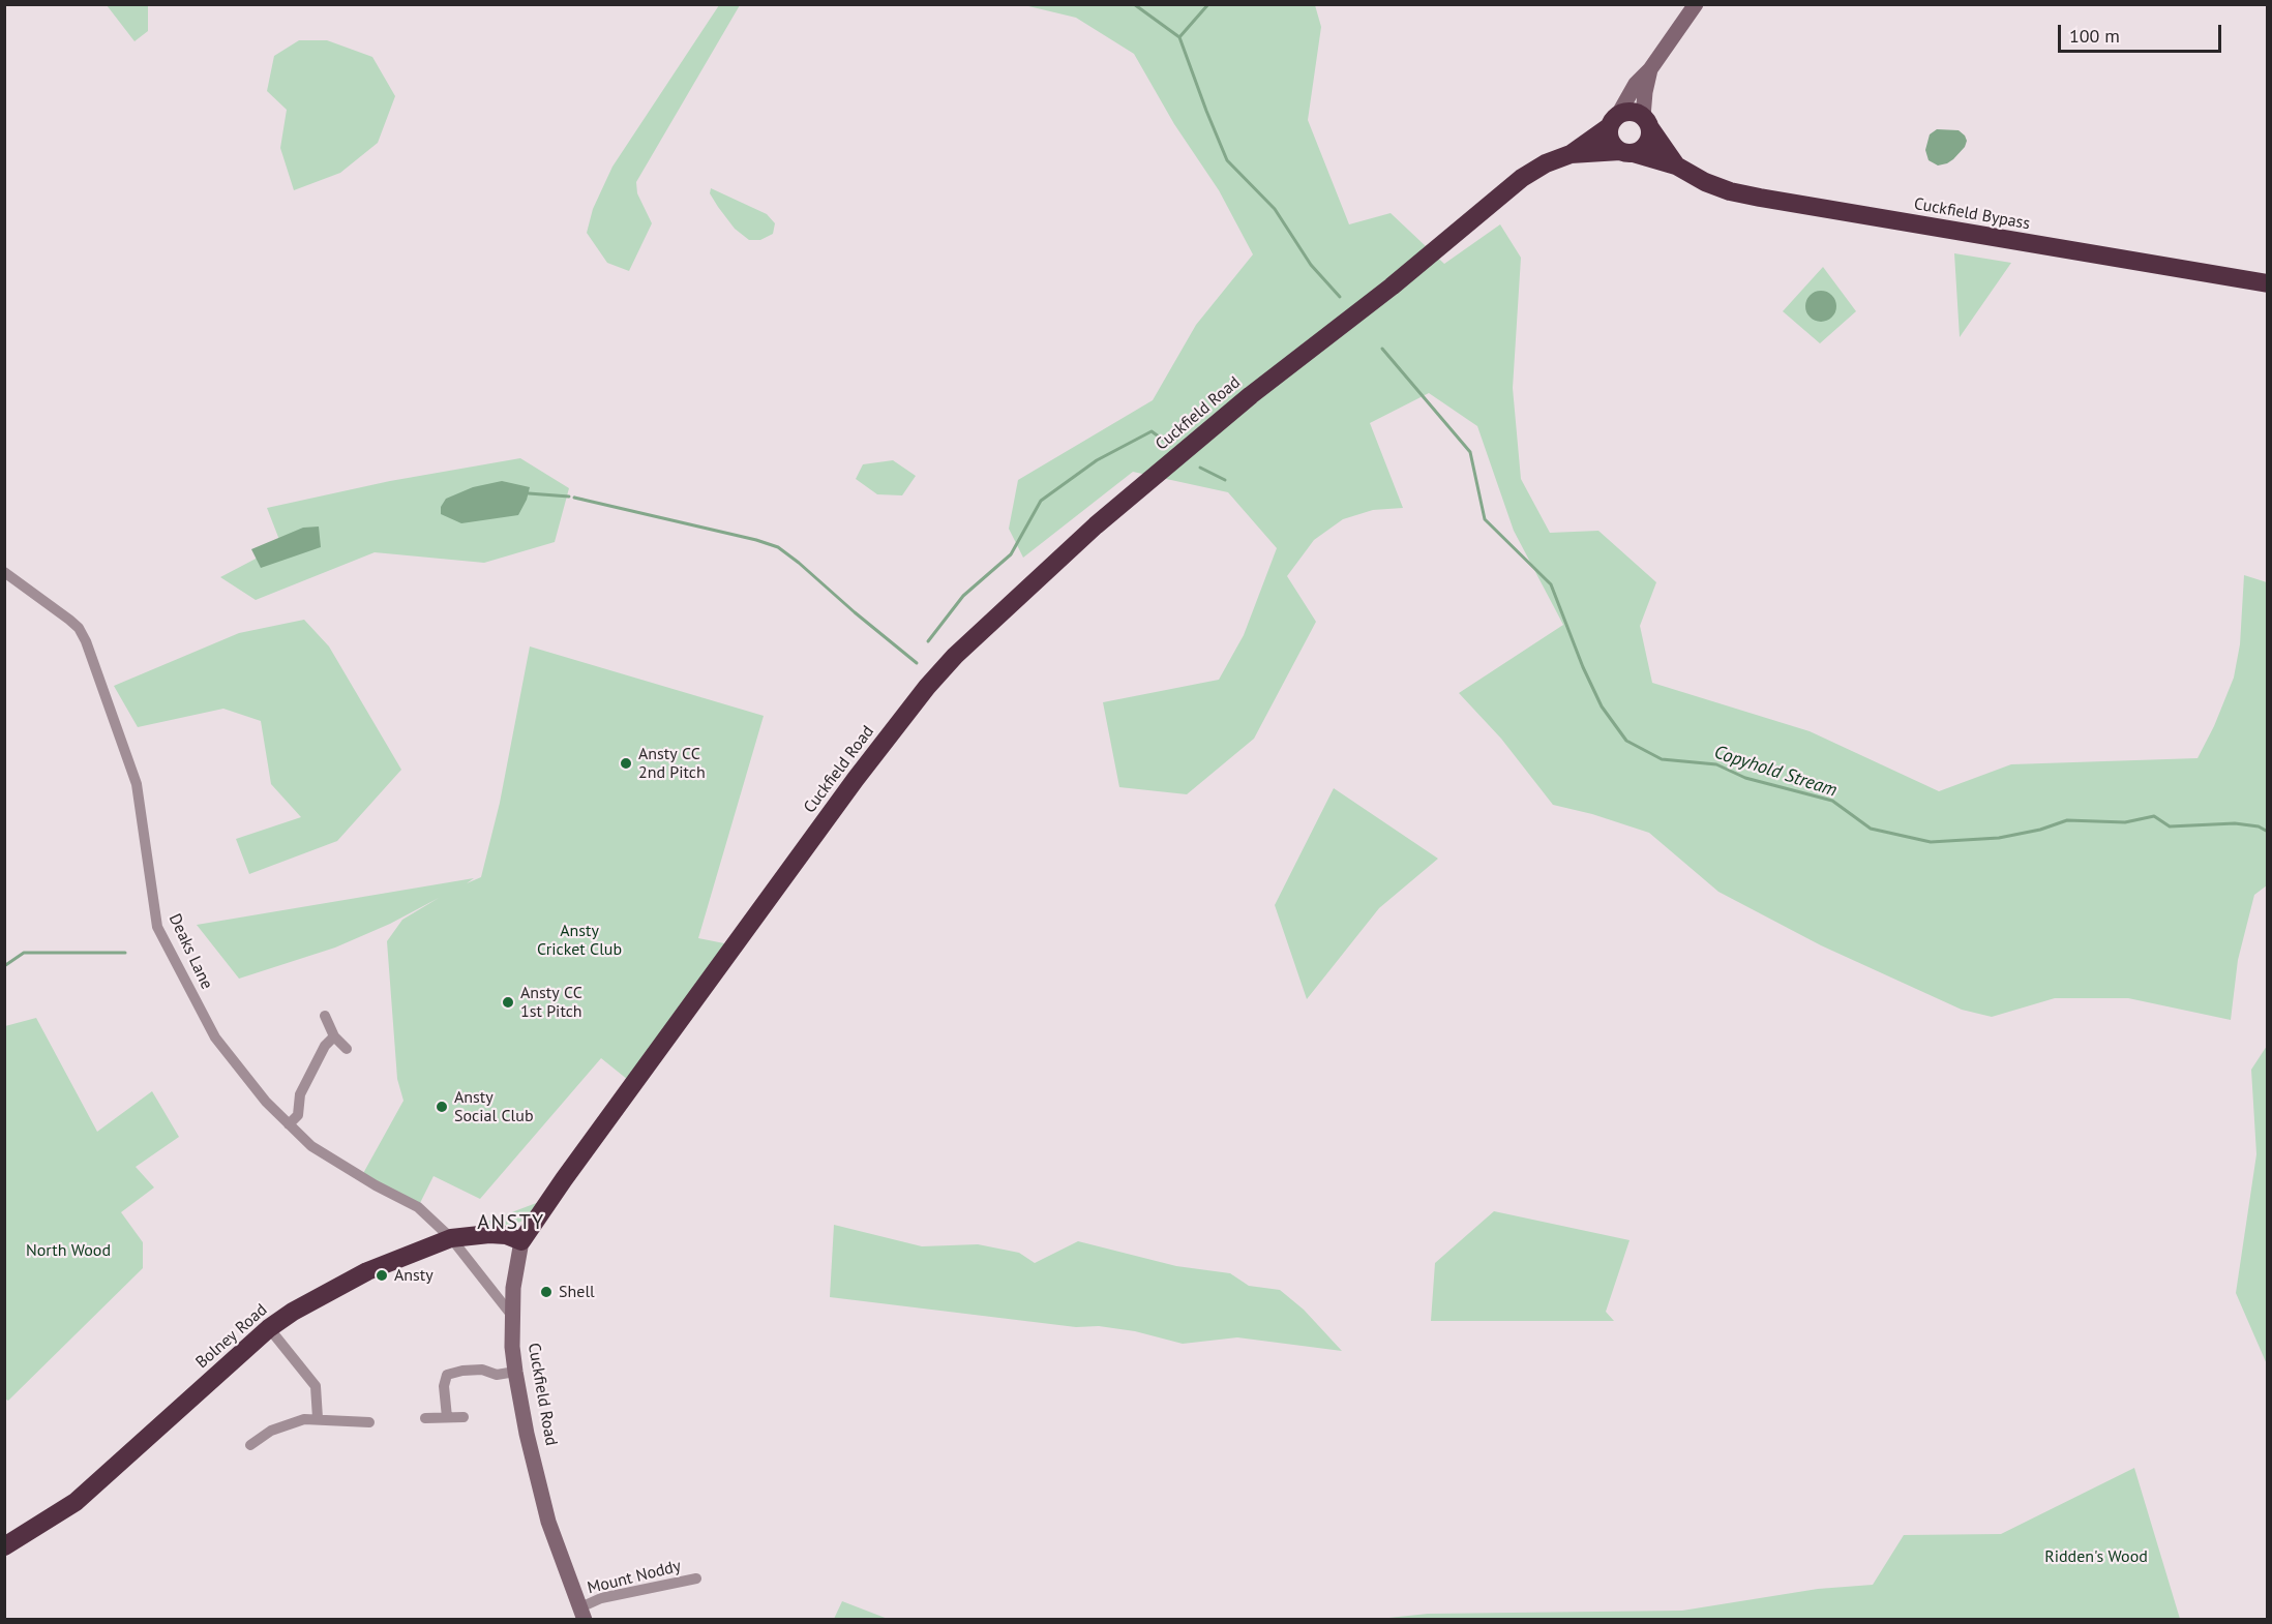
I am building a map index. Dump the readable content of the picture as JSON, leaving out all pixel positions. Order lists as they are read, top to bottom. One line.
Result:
{"streets":{"highway":["Cuckfield Bypass","Cuckfield Road","Bolney Road"],"street":["Deaks Lane","Mount Noddy"]},"crossings":[["Cuckfield Bypass","Cuckfield Road"],["Cuckfield Road","Deaks Lane"],["Cuckfield Road","Bolney Road"],["Cuckfield Road","Mount Noddy"],["Deaks Lane","Bolney Road"]],"districts":["ANSTY"],"water":["Copyhold Stream"],"parks":["Ansty Cricket Club","North Wood","Ridden's Wood"],"places":["Ansty CC 2nd Pitch","Ansty CC 1st Pitch","Ansty Social Club","Ansty","Shell"],"scale_bar":"100 m"}
